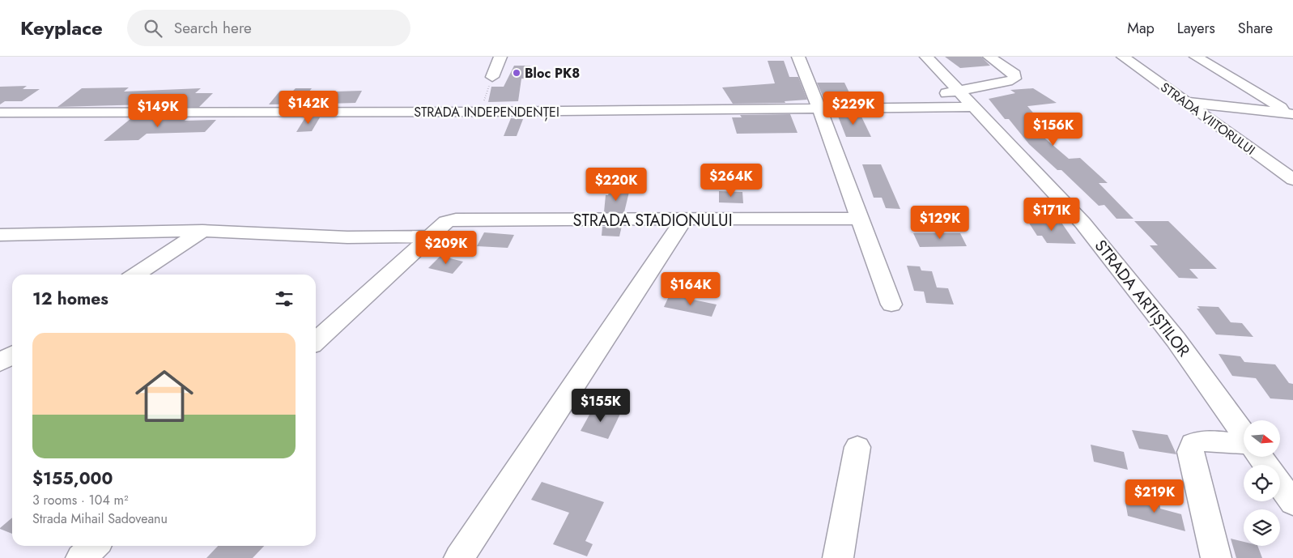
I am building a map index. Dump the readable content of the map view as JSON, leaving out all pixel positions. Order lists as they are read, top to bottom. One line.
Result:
{"streets":{"street":["STRADA INDEPENDENȚEI","STRADA VIITORULUI","STRADA STADIONULUI","STRADA ARTIȘTILOR"]},"crossings":[["STRADA INDEPENDENȚEI","STRADA ARTIȘTILOR"]],"places":["Bloc PK8"],"north":"right","page":{"header":"Keyplace","search":"Search here","nav":["Map","Layers","Share"],"price":["$142K","$229K","$149K","$156K","$264K","$220K","$171K","$129K","$209K","$164K","$155K","$219K"],"heading":"12 homes","list":[{"name":"$155,000","note":"3 rooms · 104 m² · Strada Mihail Sadoveanu"}]}}
